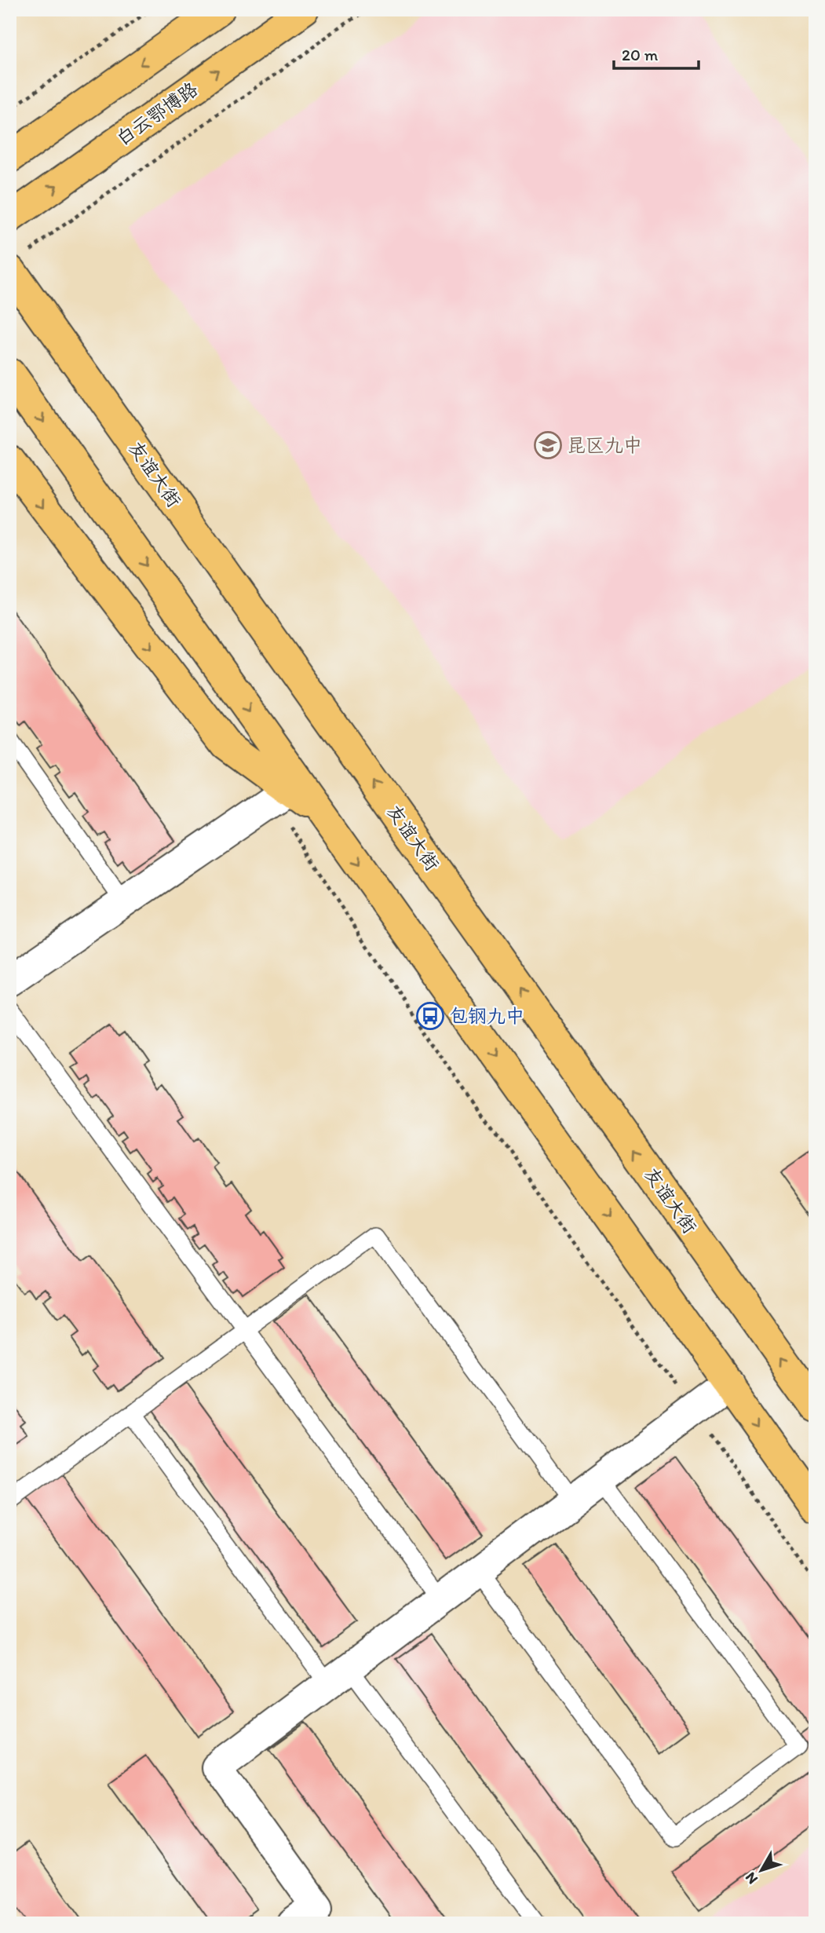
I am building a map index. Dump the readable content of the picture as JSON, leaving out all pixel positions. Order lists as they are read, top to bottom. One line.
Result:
{"streets":{"main road":["白云鄂博路","友谊大街"]},"places":{"school or university":["昆区九中"],"bus stop":["包钢九中"]},"scale_bar":"20 m","north":"bottom left"}
